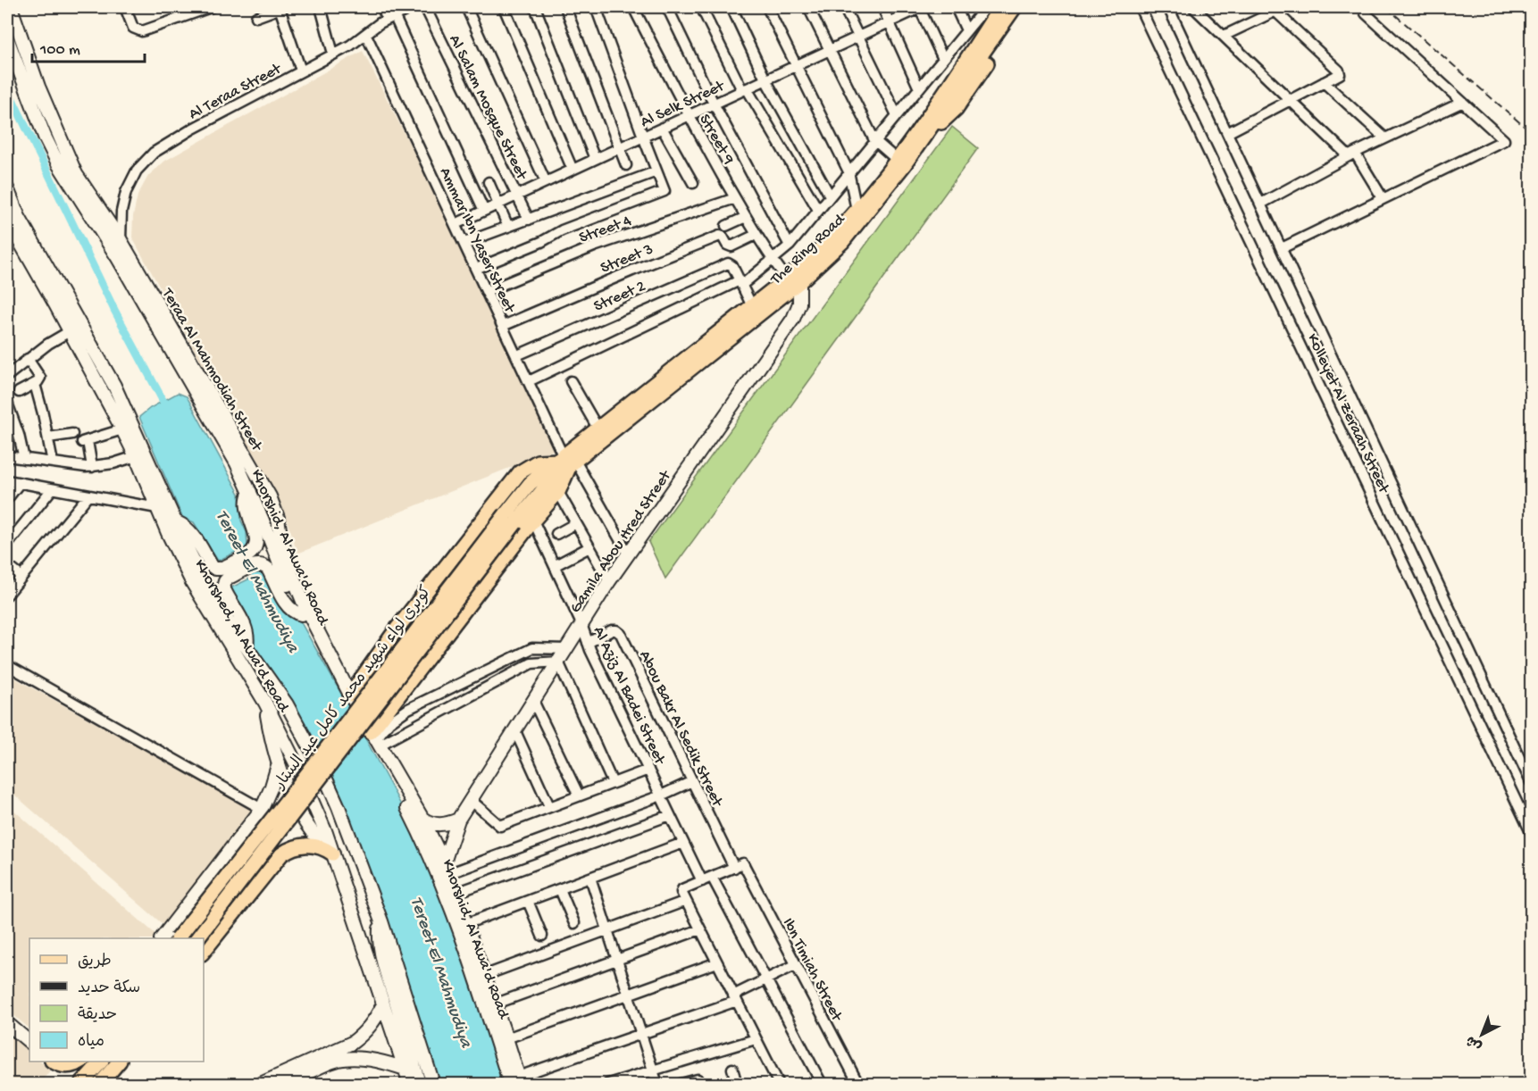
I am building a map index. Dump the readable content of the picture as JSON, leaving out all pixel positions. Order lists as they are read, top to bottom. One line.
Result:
{"streets":{"main road":["The Ring Road","Teraa Al Mahmodiah Street","Gamila Abou Hred Street","Khorshid, Al Awa'd Road","Khorshed, Al Awa'd Road","كوبرى لواء شهيد محمد كامل عبد الستار"],"street":["Al Teraa Street","Al Selk Street","Al Salam Mosque Street","Street 9","Street 4","Ammar Ibn Yaser Street","Street 3","Street 2","Kolleyet Al Zeraah Street","Al Aziz Al Badei Street","Abou Bakr Al Sedik Street","Ibn Timiah Street"]},"crossings":[["Al Teraa Street","Ammar Ibn Yaser Street"],["Al Teraa Street","Teraa Al Mahmodiah Street"],["Al Selk Street","Al Salam Mosque Street"],["Al Selk Street","Street 9"],["Al Selk Street","Ammar Ibn Yaser Street"],["Street 9","Street 4"],["Street 9","The Ring Road"],["Street 9","Street 3"],["Street 9","Gamila Abou Hred Street"],["Street 4","Ammar Ibn Yaser Street"],["Ammar Ibn Yaser Street","The Ring Road"],["Ammar Ibn Yaser Street","Street 3"],["Ammar Ibn Yaser Street","Street 2"],["Ammar Ibn Yaser Street","Gamila Abou Hred Street"],["Ammar Ibn Yaser Street","كوبرى لواء شهيد محمد كامل عبد الستار"],["The Ring Road","Gamila Abou Hred Street"],["The Ring Road","كوبرى لواء شهيد محمد كامل عبد الستار"],["Teraa Al Mahmodiah Street","Gamila Abou Hred Street"],["Teraa Al Mahmodiah Street","Khorshid, Al Awa'd Road"],["Gamila Abou Hred Street","Al Aziz Al Badei Street"],["Al Aziz Al Badei Street","Abou Bakr Al Sedik Street"],["Abou Bakr Al Sedik Street","Ibn Timiah Street"]],"water":["Tereet El Mahmudiya"],"legend":["طريق","سكة حديد","حديقة","مياه"],"scale_bar":"100 m","north":"bottom left"}
